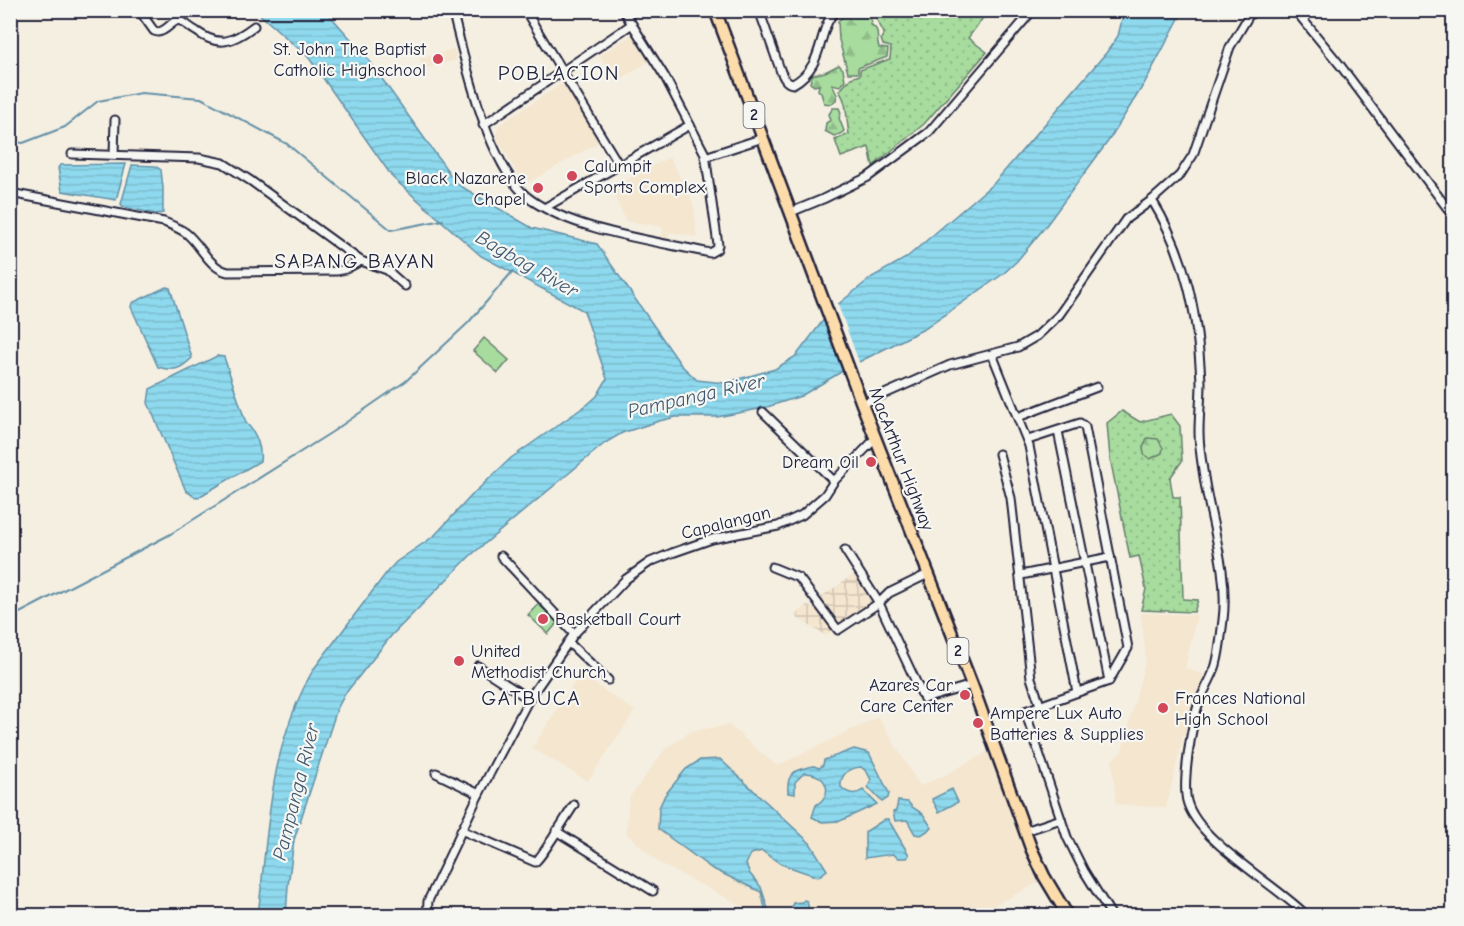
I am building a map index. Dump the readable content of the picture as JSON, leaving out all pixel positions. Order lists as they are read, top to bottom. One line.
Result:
{"streets":{"highway":["2","MacArthur Highway"],"street":["Capalangan"]},"crossings":[["MacArthur Highway","Capalangan"]],"districts":["POBLACION","SAPANG BAYAN","GATBUCA"],"water":["Bagbag River","Pampanga River"],"places":["St. John The Baptist Catholic Highschool","Calumpit Sports Complex","Black Nazarene Chapel","Dream Oil","Basketball Court","United Methodist Church","Azares Car Care Center","Frances National High School","Ampere Lux Auto Batteries & Supplies"]}
